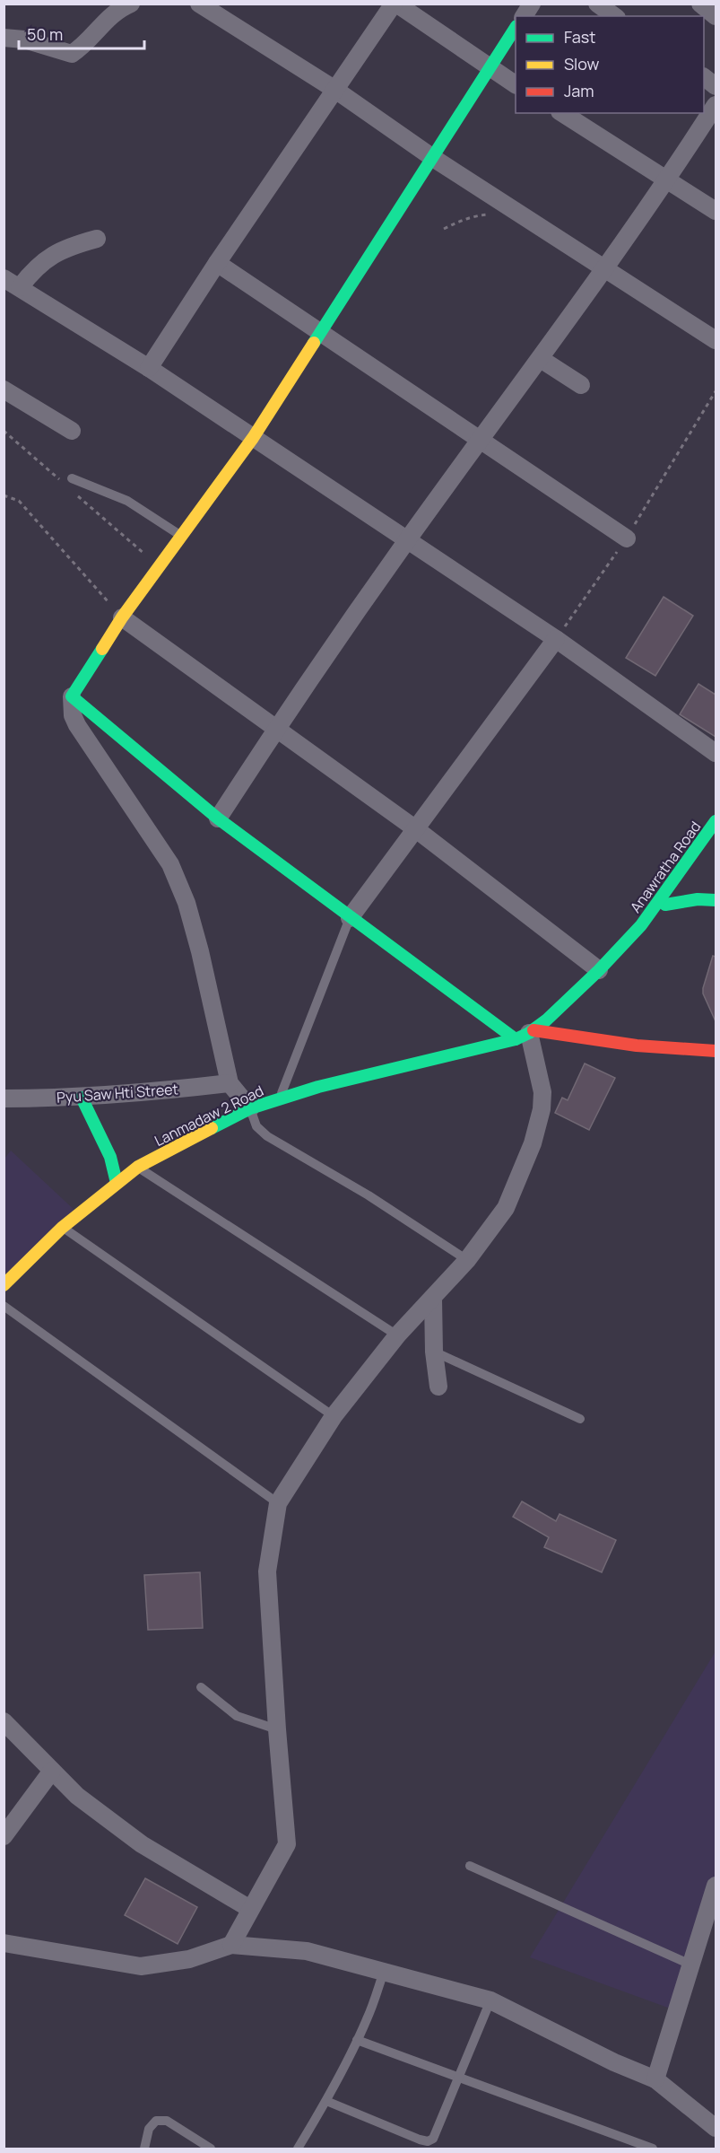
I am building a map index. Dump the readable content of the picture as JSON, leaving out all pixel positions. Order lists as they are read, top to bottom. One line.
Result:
{"streets":{"main road":["Anawratha Road","Lanmadaw 2 Road"],"street":["Pyu Saw Hti Street"]},"legend":["Fast","Slow","Jam"],"scale_bar":"50 m"}
